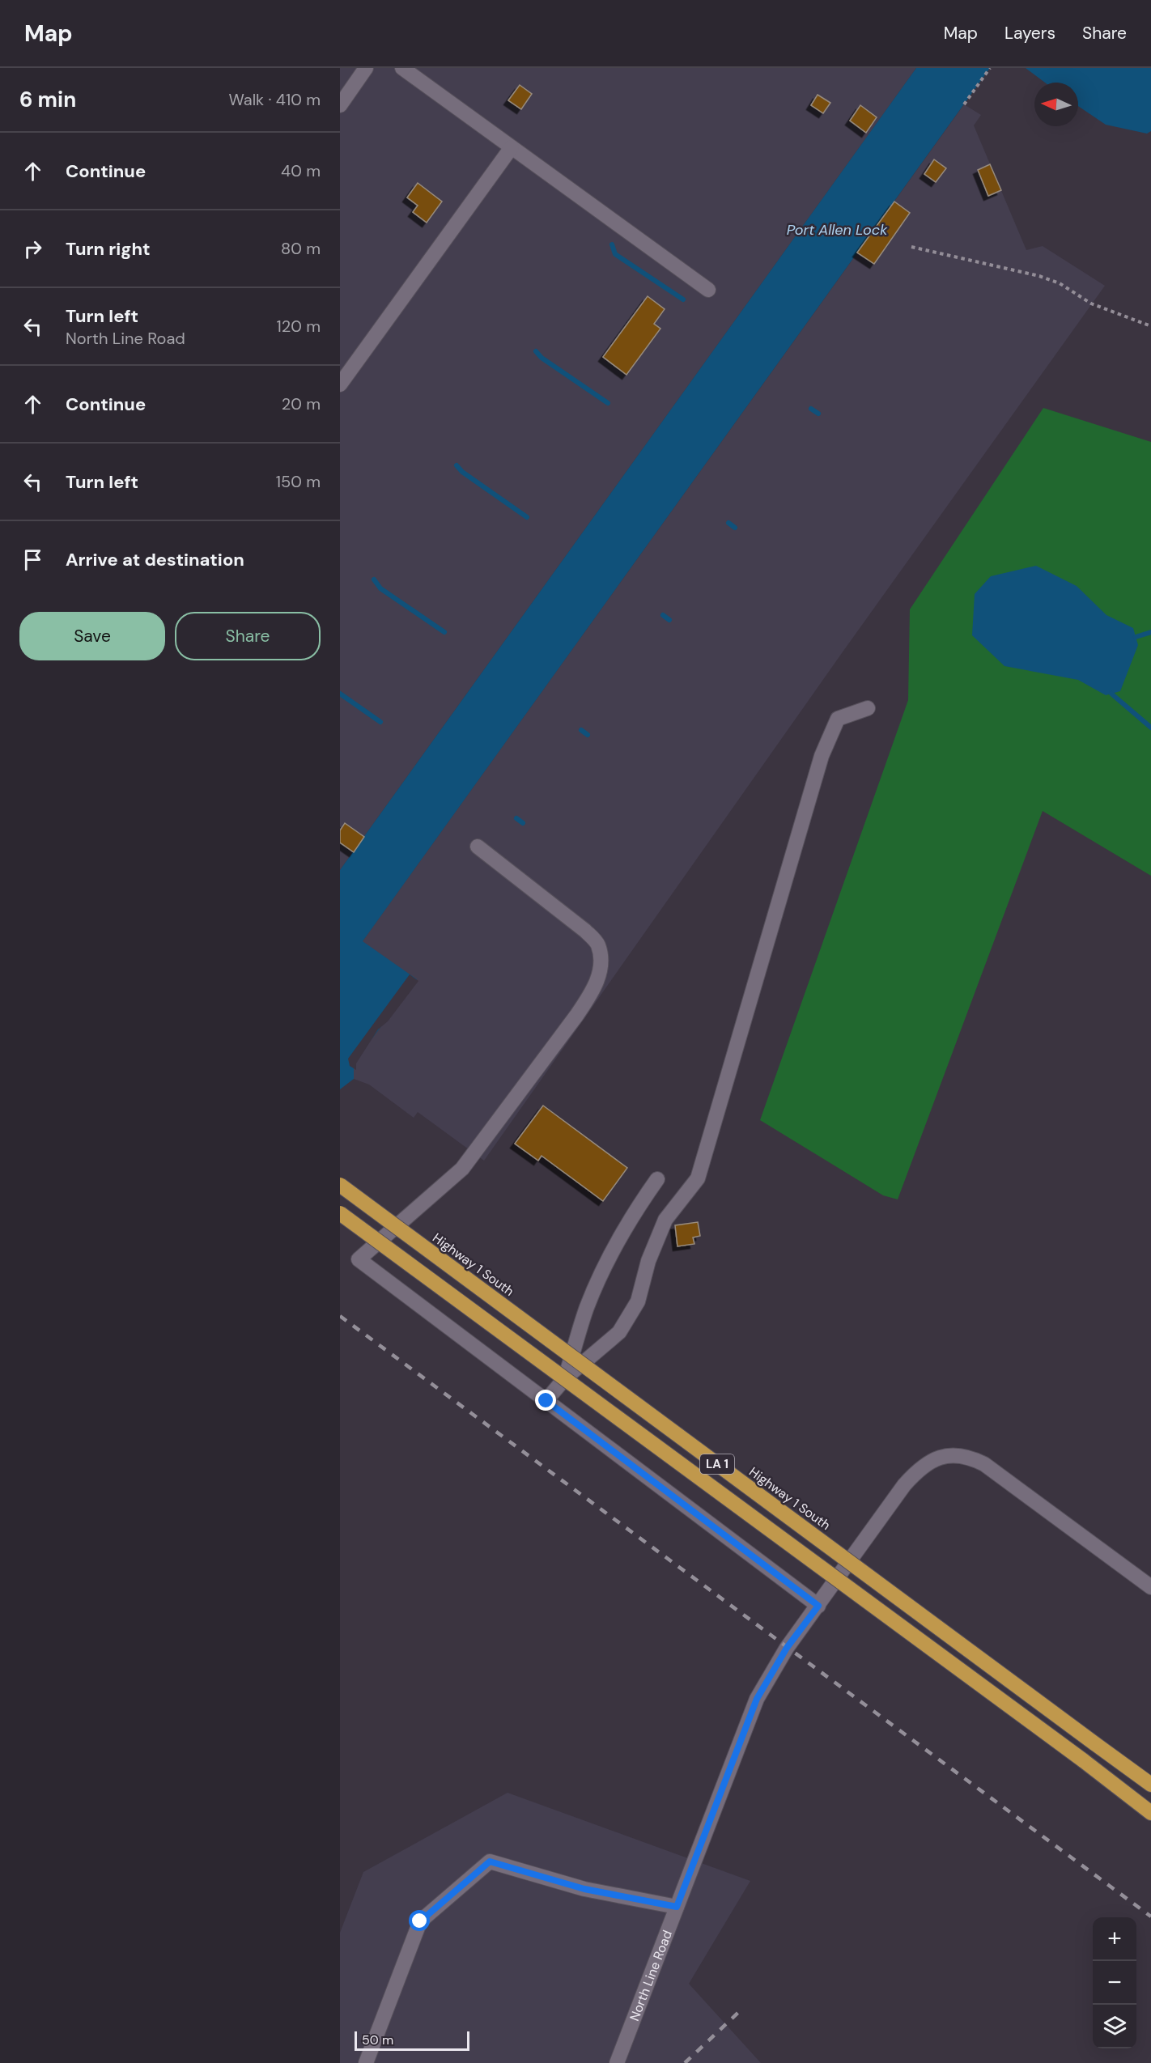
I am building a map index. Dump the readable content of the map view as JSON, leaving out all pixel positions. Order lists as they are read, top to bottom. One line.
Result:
{"streets":{"highway":["Highway 1 South","LA 1"],"street":["North Line Road"]},"water":["Port Allen Lock"],"scale_bar":"50 m","north":"left","page":{"header":"Map","nav":["Map","Layers","Share"],"heading":["6 min","Walk · 410 m"],"list":[["Continue","40 m"],["Turn right","80 m"],["Turn left","North Line Road","120 m"],["Continue","20 m"],["Turn left","150 m"],"Arrive at destination"],"buttons":["Save","Share"],"map_buttons":["+","−"],"scale":"50 m"}}
